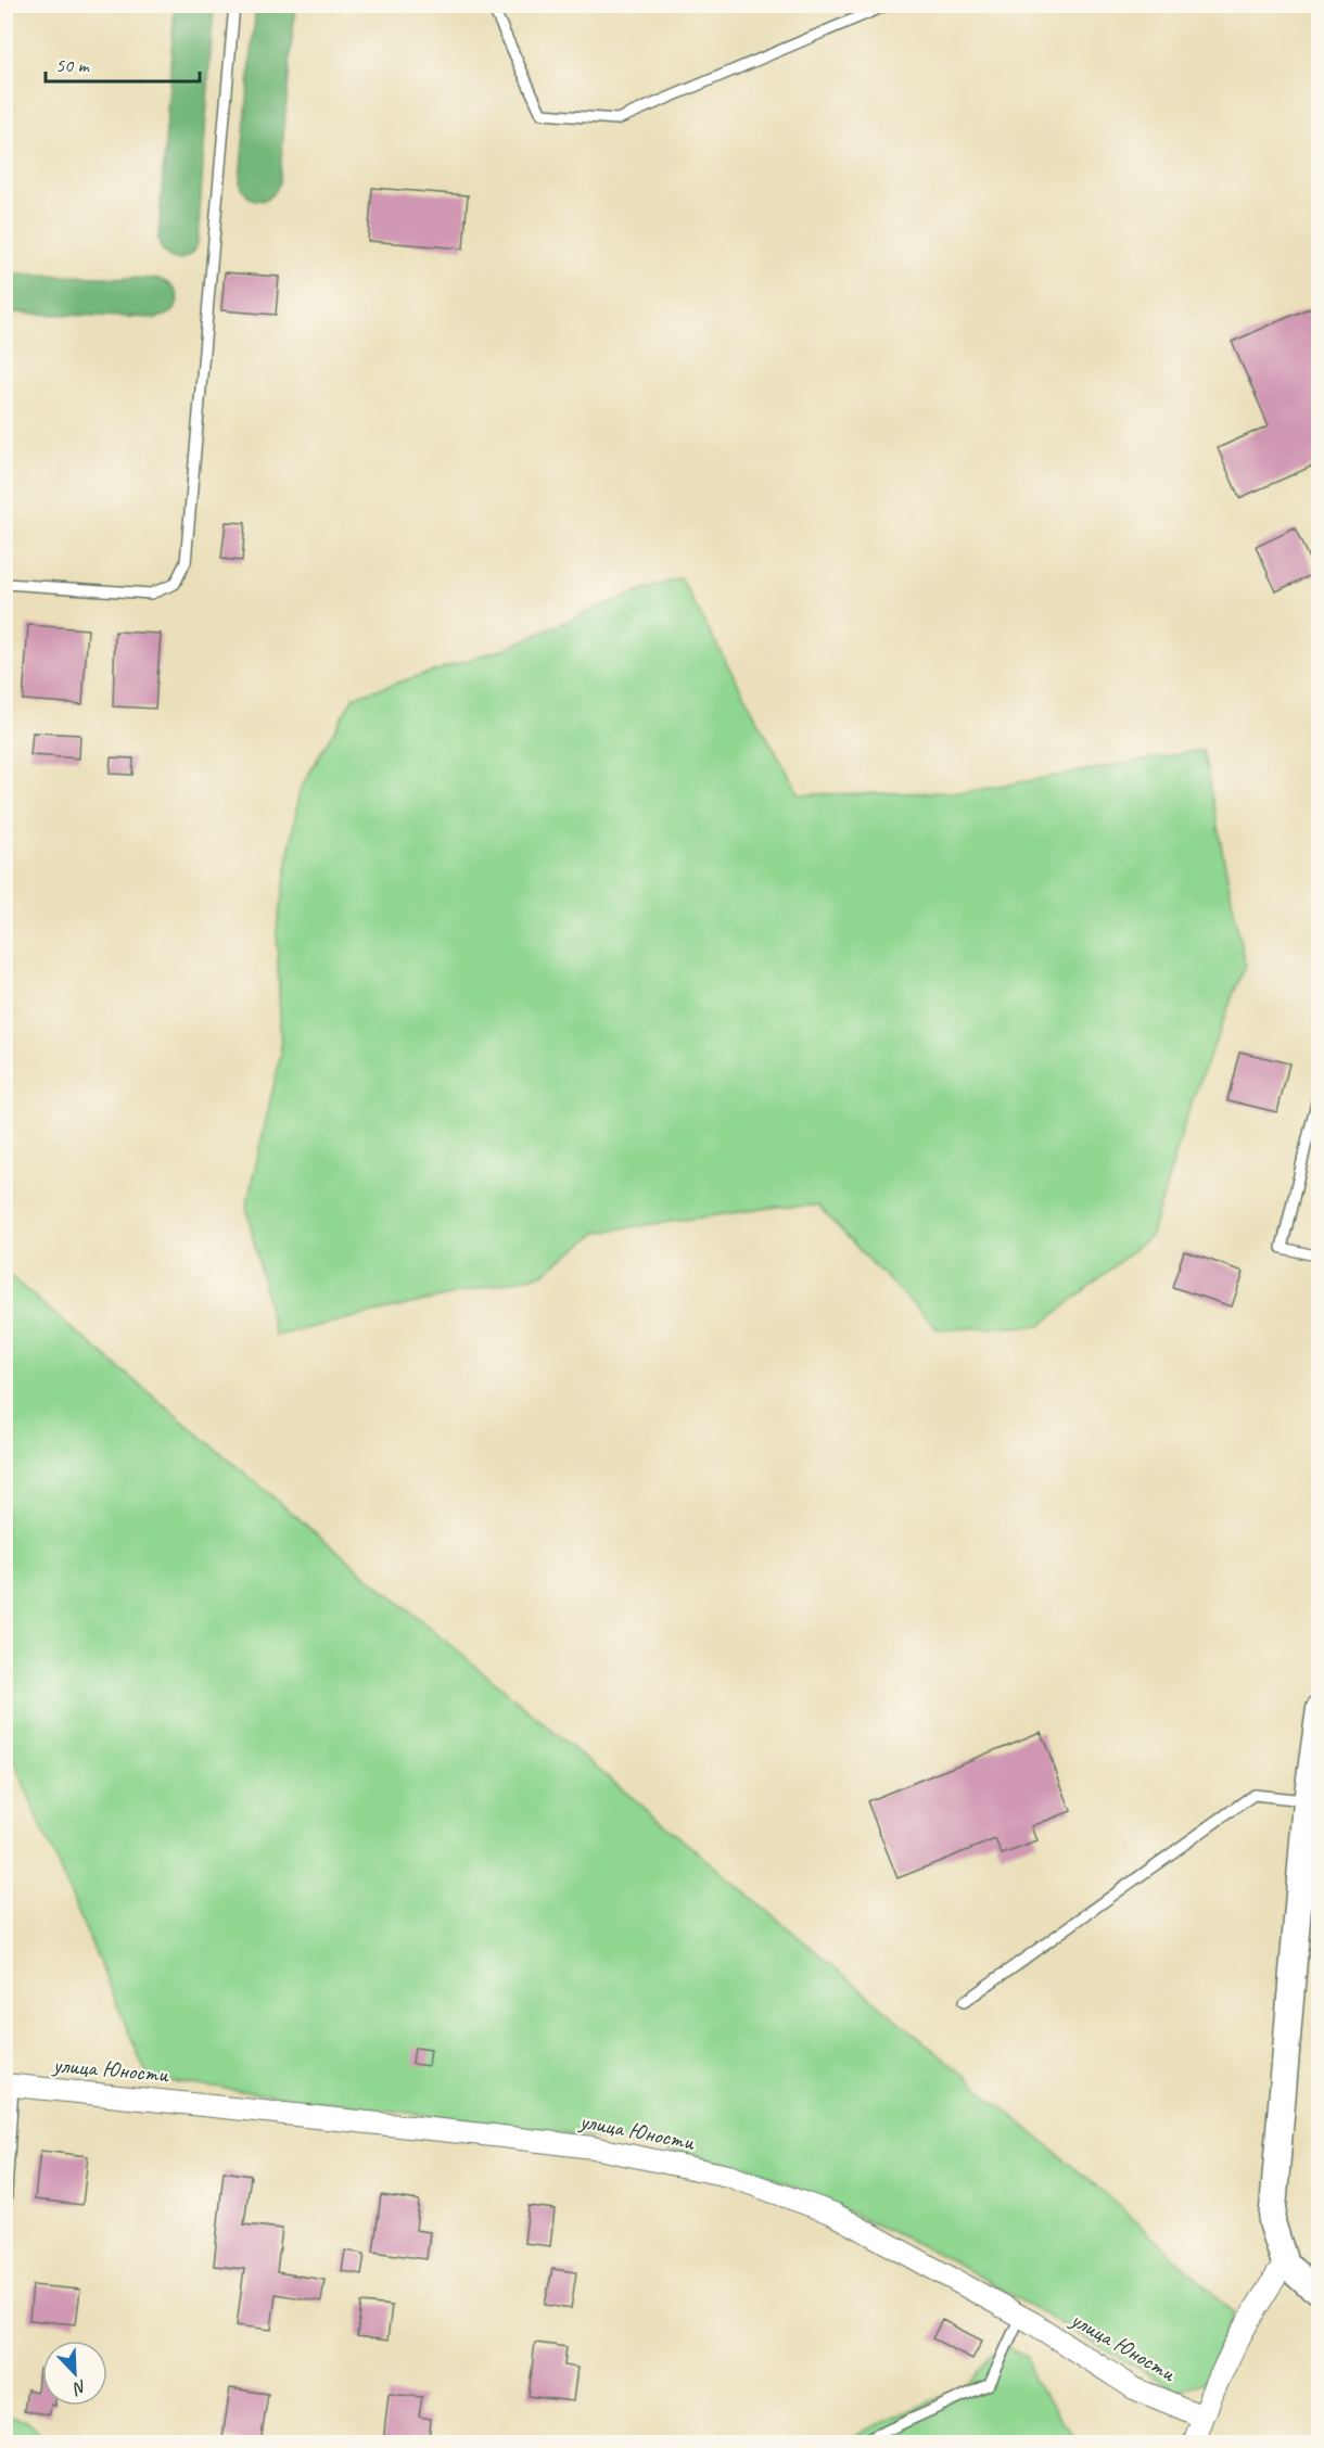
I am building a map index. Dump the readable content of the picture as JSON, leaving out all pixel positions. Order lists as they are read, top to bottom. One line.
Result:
{"streets":{"street":["улица Юности"]},"scale_bar":"50 m","north":"bottom right"}
